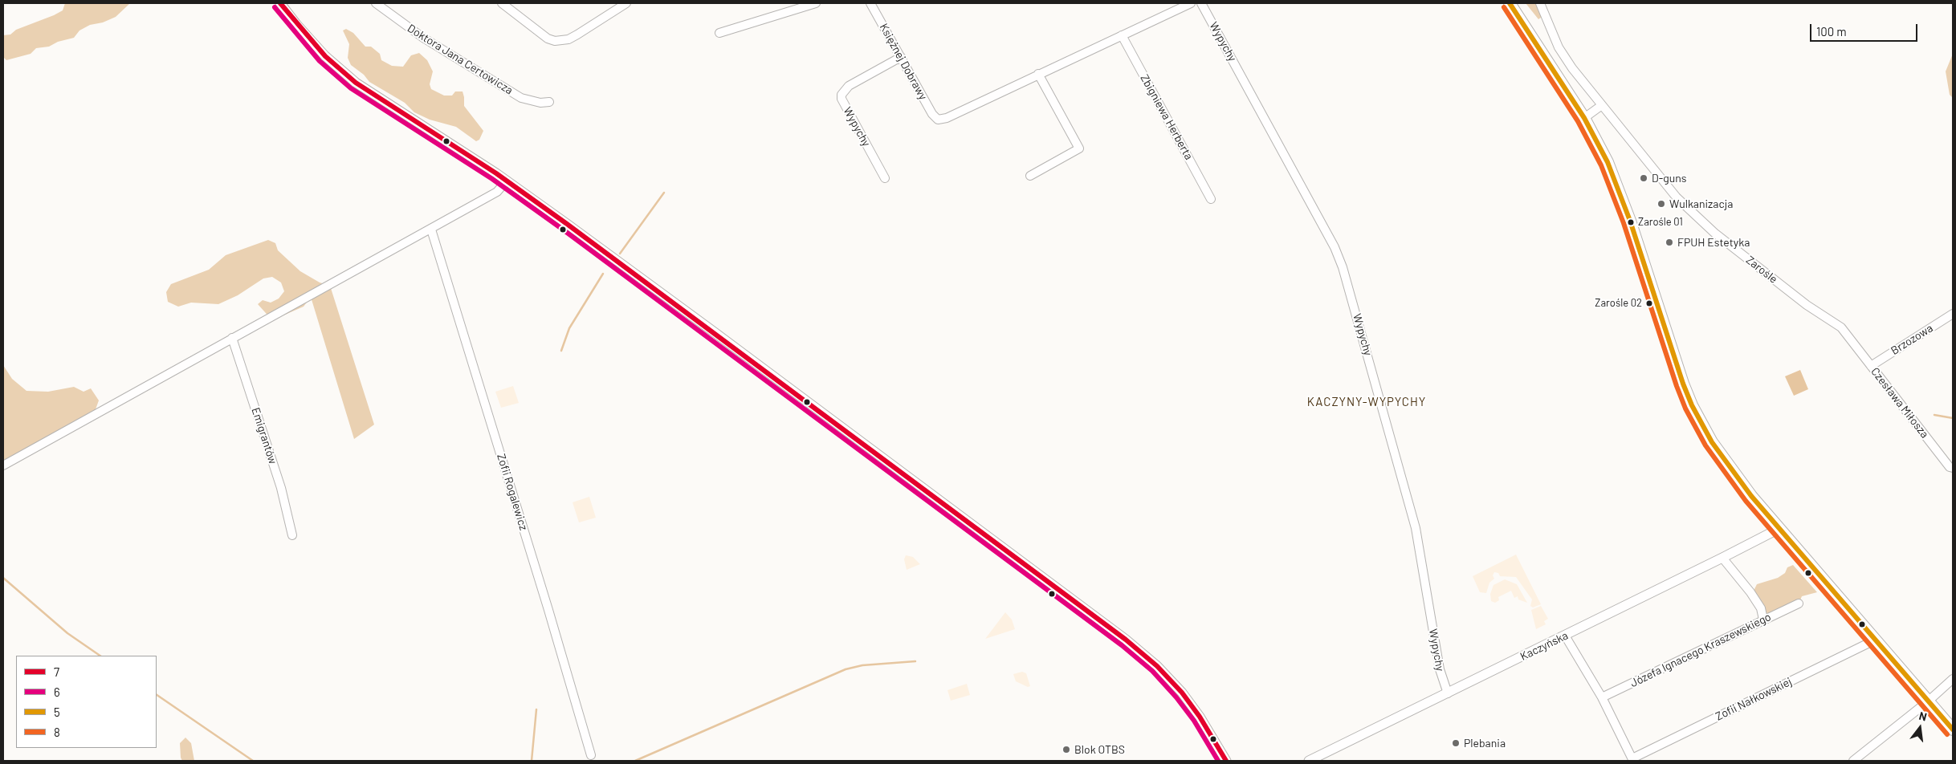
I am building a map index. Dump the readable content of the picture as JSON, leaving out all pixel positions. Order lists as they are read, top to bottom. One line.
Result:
{"streets":{"street":["Wypychy","Doktora Jana Certowicza","Księżnej Dobrawy","Zbigniewa Herberta","Zarośle","Brzozowa","Czesława Miłosza","Emigrantów","Zofii Rogalewicz","Kaczyńska","Józefa Ignacego Kraszewskiego","Zofii Nałkowskiej"]},"crossings":[["Wypychy","Księżnej Dobrawy"],["Wypychy","Kaczyńska"],["Zarośle","Czesława Miłosza"],["Brzozowa","Czesława Miłosza"]],"districts":["KACZYNY-WYPYCHY"],"places":["D-guns","Wulkanizacja","Zarośle 01","FPUH Estetyka","Zarośle 02","Plebania","Blok OTBS"],"lines":["transit line 7","transit line 5","transit line 6","transit line 8"],"legend":["7","6","5","8"],"scale_bar":"100 m","north":"top"}
